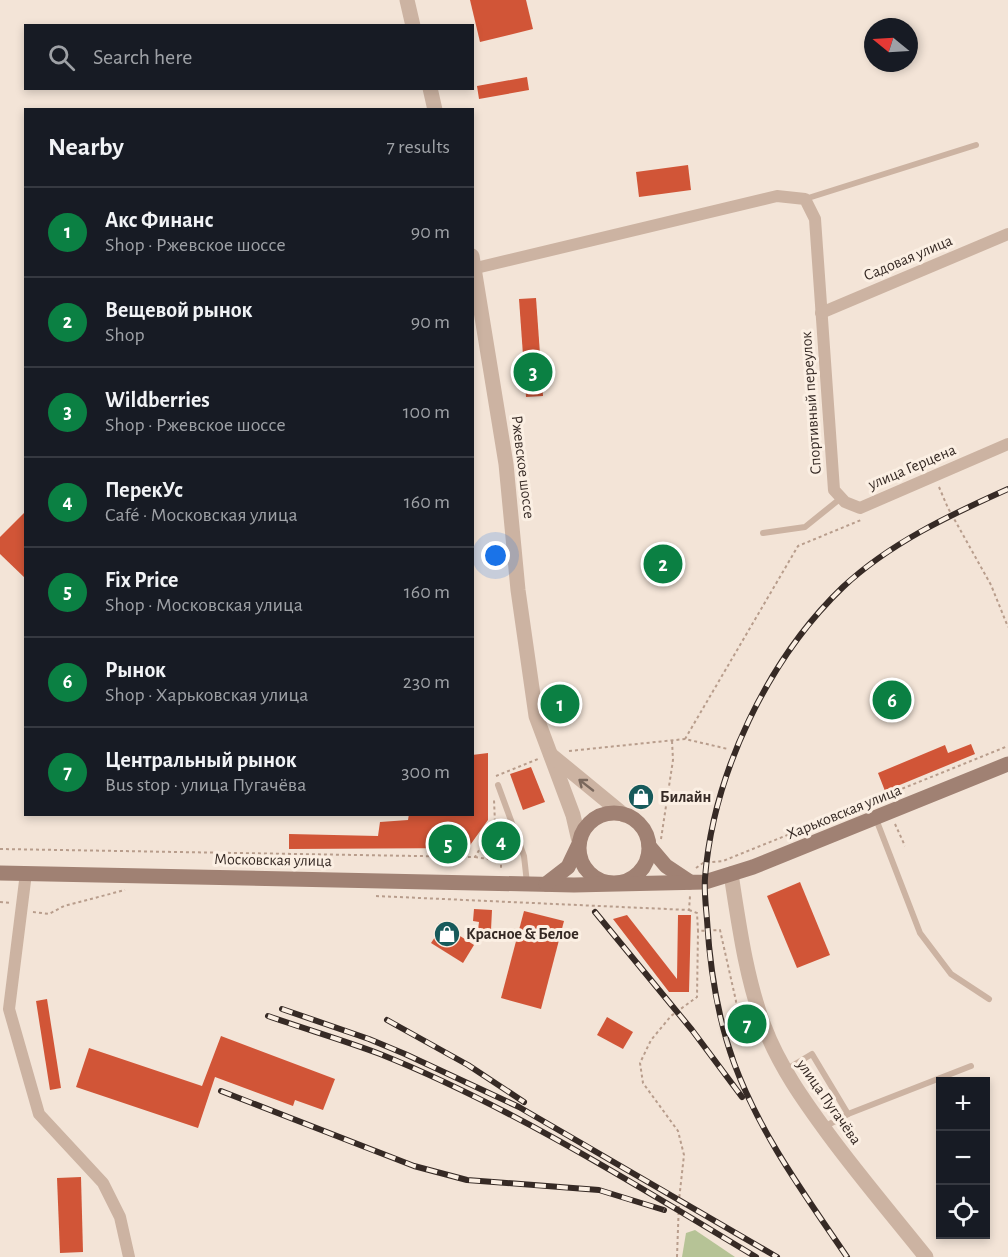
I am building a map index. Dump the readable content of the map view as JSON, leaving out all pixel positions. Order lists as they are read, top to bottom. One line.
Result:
{"streets":{"main road":["Харьковская улица","Московская улица"],"street":["Садовая улица","Спортивный переулок","Ржевское шоссе","улица Герцена","улица Пугачёва"]},"crossings":[["Садовая улица","Спортивный переулок"],["Спортивный переулок","улица Герцена"],["Ржевское шоссе","Харьковская улица"],["Ржевское шоссе","Московская улица"],["Харьковская улица","Московская улица"],["Харьковская улица","улица Пугачёва"]],"places":{"shop":["Билайн","Красное & Белое"]},"north":"left","page":{"search":"Search here","heading":["Nearby","7 results"],"list":[{"mark":"1","name":"Акс Финанс","note":"Shop · Ржевское шоссе","value":"90 m"},{"mark":"2","name":"Вещевой рынок","note":"Shop","value":"90 m"},{"mark":"3","name":"Wildberries","note":"Shop · Ржевское шоссе","value":"100 m"},{"mark":"4","name":"ПерекУс","note":"Café · Московская улица","value":"160 m"},{"mark":"5","name":"Fix Price","note":"Shop · Московская улица","value":"160 m"},{"mark":"6","name":"Рынок","note":"Shop · Харьковская улица","value":"230 m"},{"mark":"7","name":"Центральный рынок","note":"Bus stop · улица Пугачёва","value":"300 m"}],"pins":["3","2","6","1","4","5","7"],"map_buttons":["+","−"]}}
